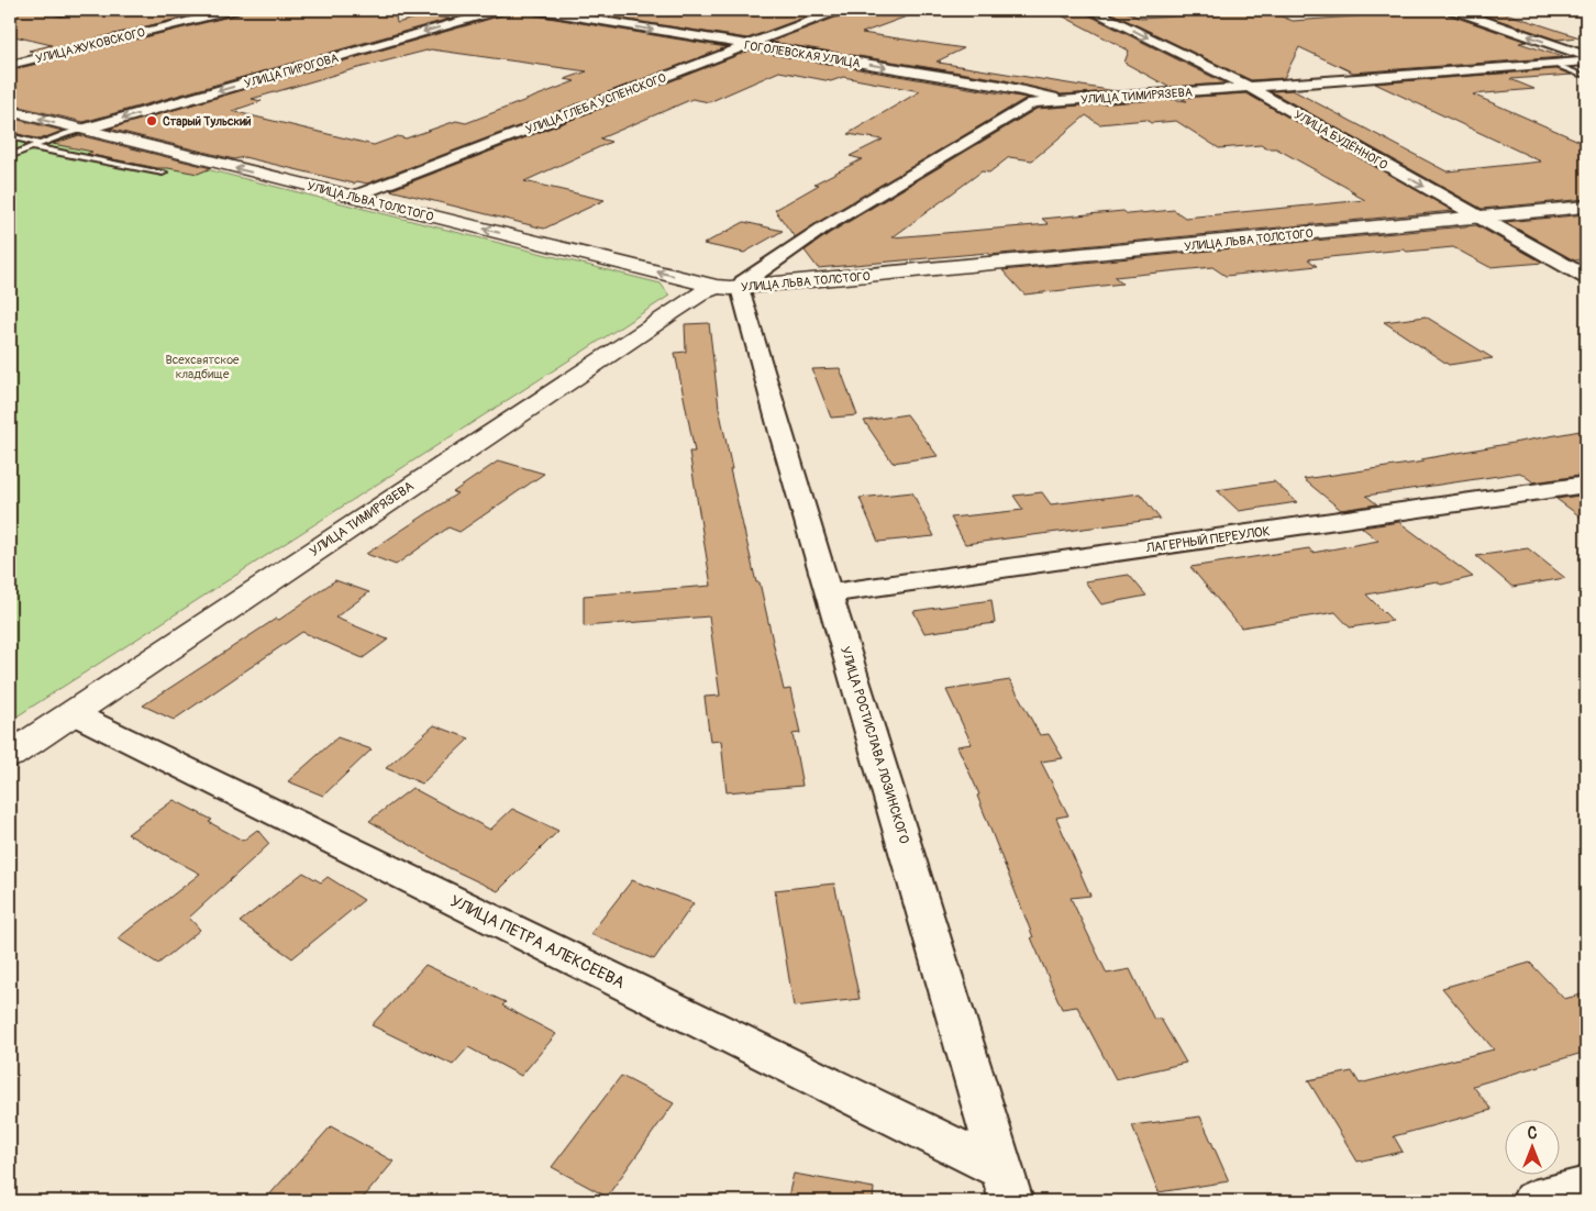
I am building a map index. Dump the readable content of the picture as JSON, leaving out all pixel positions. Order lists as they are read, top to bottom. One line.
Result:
{"streets":{"street":["УЛИЦА ЖУКОВСКОГО","ГОГОЛЕВСКАЯ УЛИЦА","УЛИЦА ПИРОГОВА","УЛИЦА ТИМИРЯЗЕВА","УЛИЦА ГЛЕБА УСПЕНСКОГО","УЛИЦА БУДЁННОГО","УЛИЦА ЛЬВА ТОЛСТОГО","ЛАГЕРНЫЙ ПЕРЕУЛОК","УЛИЦА РОСТИСЛАВА ЛОЗИНСКОГО","УЛИЦА ПЕТРА АЛЕКСЕЕВА"]},"crossings":[["ГОГОЛЕВСКАЯ УЛИЦА","УЛИЦА ТИМИРЯЗЕВА"],["ГОГОЛЕВСКАЯ УЛИЦА","УЛИЦА ГЛЕБА УСПЕНСКОГО"],["УЛИЦА ПИРОГОВА","УЛИЦА ЛЬВА ТОЛСТОГО"],["УЛИЦА ТИМИРЯЗЕВА","УЛИЦА БУДЁННОГО"],["УЛИЦА ТИМИРЯЗЕВА","УЛИЦА ЛЬВА ТОЛСТОГО"],["УЛИЦА ТИМИРЯЗЕВА","УЛИЦА РОСТИСЛАВА ЛОЗИНСКОГО"],["УЛИЦА ТИМИРЯЗЕВА","УЛИЦА ПЕТРА АЛЕКСЕЕВА"],["УЛИЦА ГЛЕБА УСПЕНСКОГО","УЛИЦА ЛЬВА ТОЛСТОГО"],["УЛИЦА БУДЁННОГО","УЛИЦА ЛЬВА ТОЛСТОГО"],["УЛИЦА ЛЬВА ТОЛСТОГО","УЛИЦА РОСТИСЛАВА ЛОЗИНСКОГО"],["ЛАГЕРНЫЙ ПЕРЕУЛОК","УЛИЦА РОСТИСЛАВА ЛОЗИНСКОГО"],["УЛИЦА РОСТИСЛАВА ЛОЗИНСКОГО","УЛИЦА ПЕТРА АЛЕКСЕЕВА"]],"one_way":["ГОГОЛЕВСКАЯ УЛИЦА","УЛИЦА ПИРОГОВА","УЛИЦА БУДЁННОГО","УЛИЦА ЛЬВА ТОЛСТОГО"],"parks":["Всехсвятское кладбище"],"places":["Старый Тульский"],"north":"top"}
